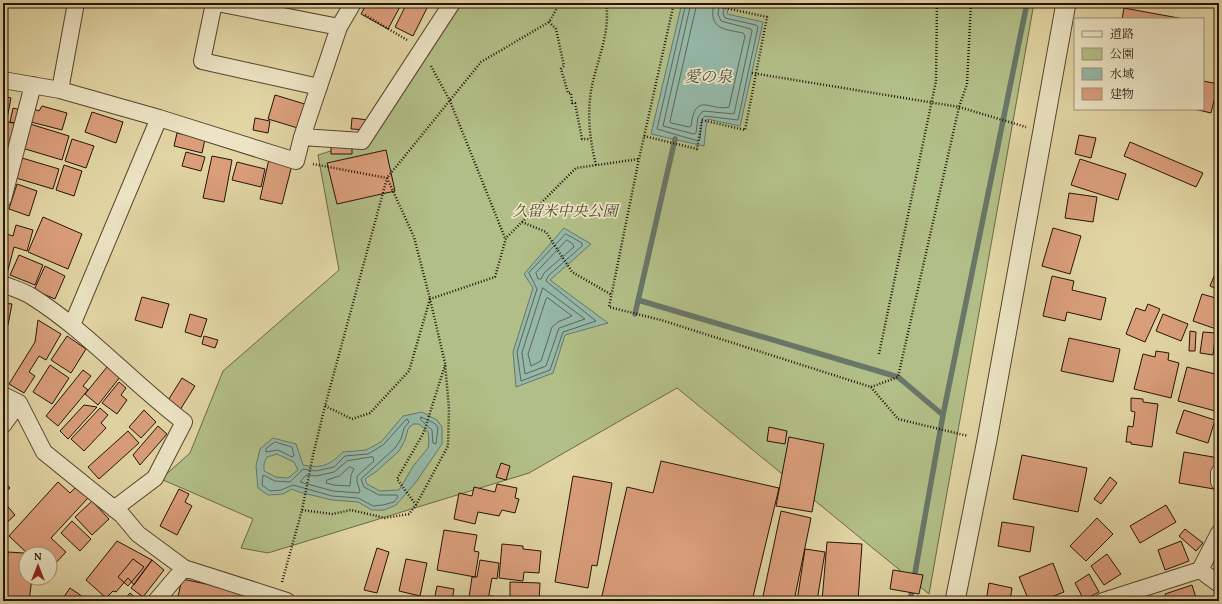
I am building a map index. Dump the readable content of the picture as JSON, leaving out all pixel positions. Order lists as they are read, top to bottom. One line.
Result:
{"water":["愛の泉"],"parks":["久留米中央公園"],"legend":["道路","公園","水域","建物"],"north":"top"}
